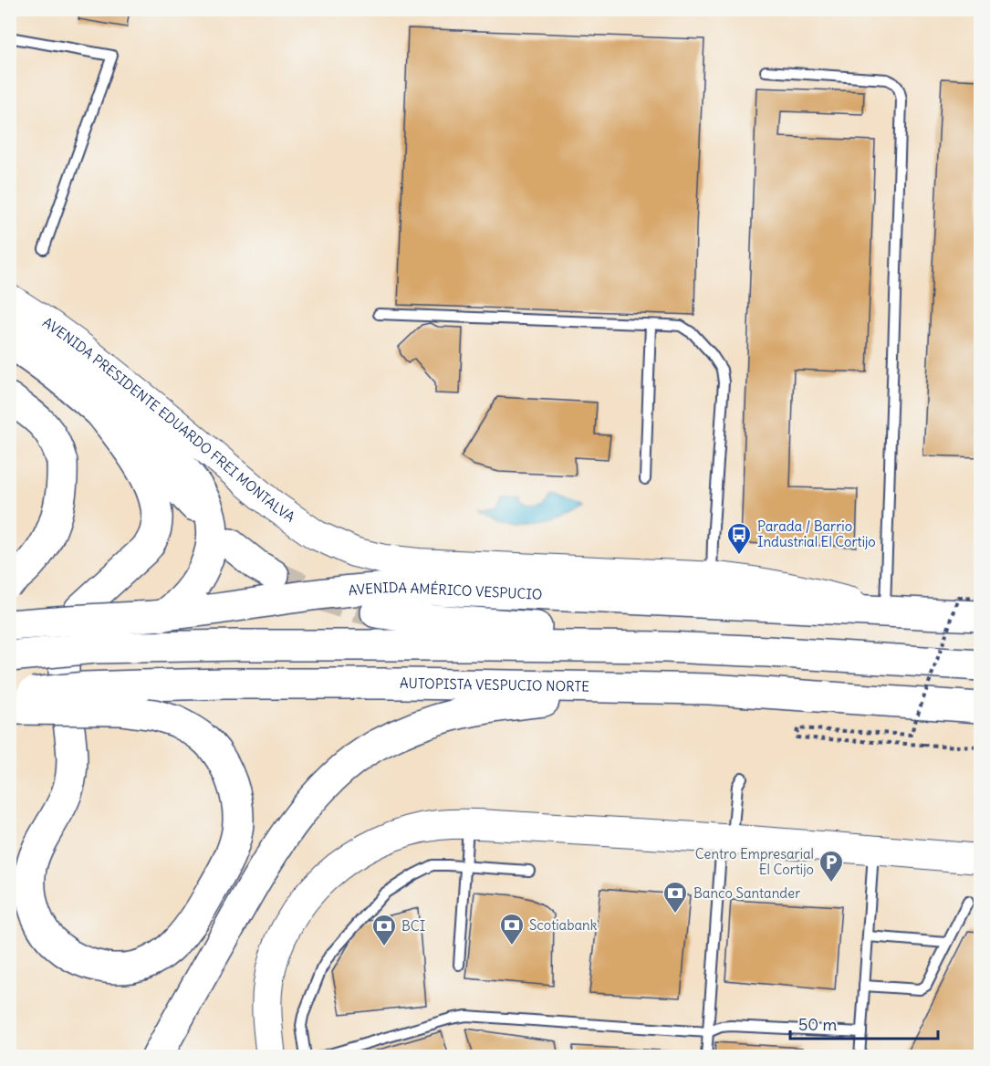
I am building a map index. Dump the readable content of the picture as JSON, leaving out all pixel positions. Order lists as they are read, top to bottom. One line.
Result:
{"streets":{"main road":["AVENIDA PRESIDENTE EDUARDO FREI MONTALVA","AVENIDA AMÉRICO VESPUCIO","AUTOPISTA VESPUCIO NORTE"]},"crossings":[["AVENIDA PRESIDENTE EDUARDO FREI MONTALVA","AVENIDA AMÉRICO VESPUCIO"]],"places":{"bus stop":["Parada / Barrio Industrial El Cortijo"],"parking":["Centro Empresarial El Cortijo"],"bank":["Banco Santander","Scotiabank","BCI"]},"scale_bar":"50 m"}
